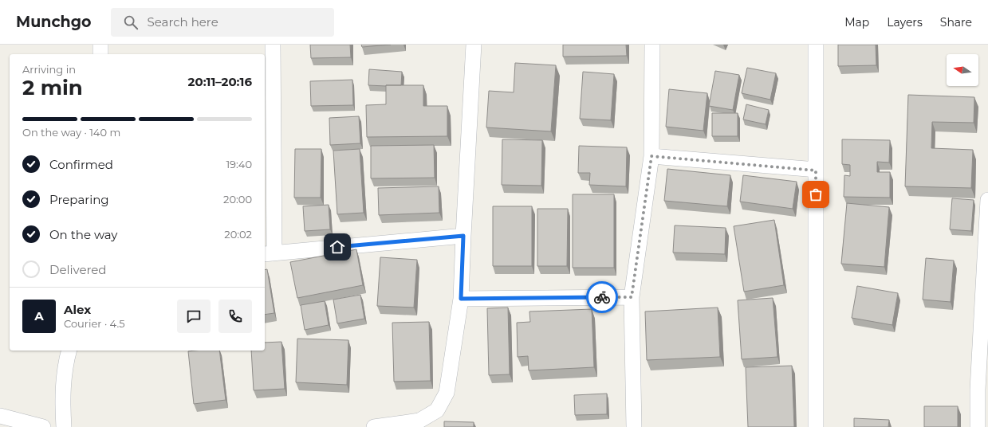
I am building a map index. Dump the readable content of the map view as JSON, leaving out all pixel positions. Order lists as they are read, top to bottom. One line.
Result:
{"north":"left","page":{"header":"Munchgo","search":"Search here","nav":["Map","Layers","Share"],"heading":["2 min","Arriving in","20:11–20:16"],"panel":["Alex","Courier · 4.5"],"bar":"On the way · 140 m","list":[["Confirmed","19:40"],["Preparing","20:00"],["On the way","20:02"],"Delivered"],"round":"A"}}
